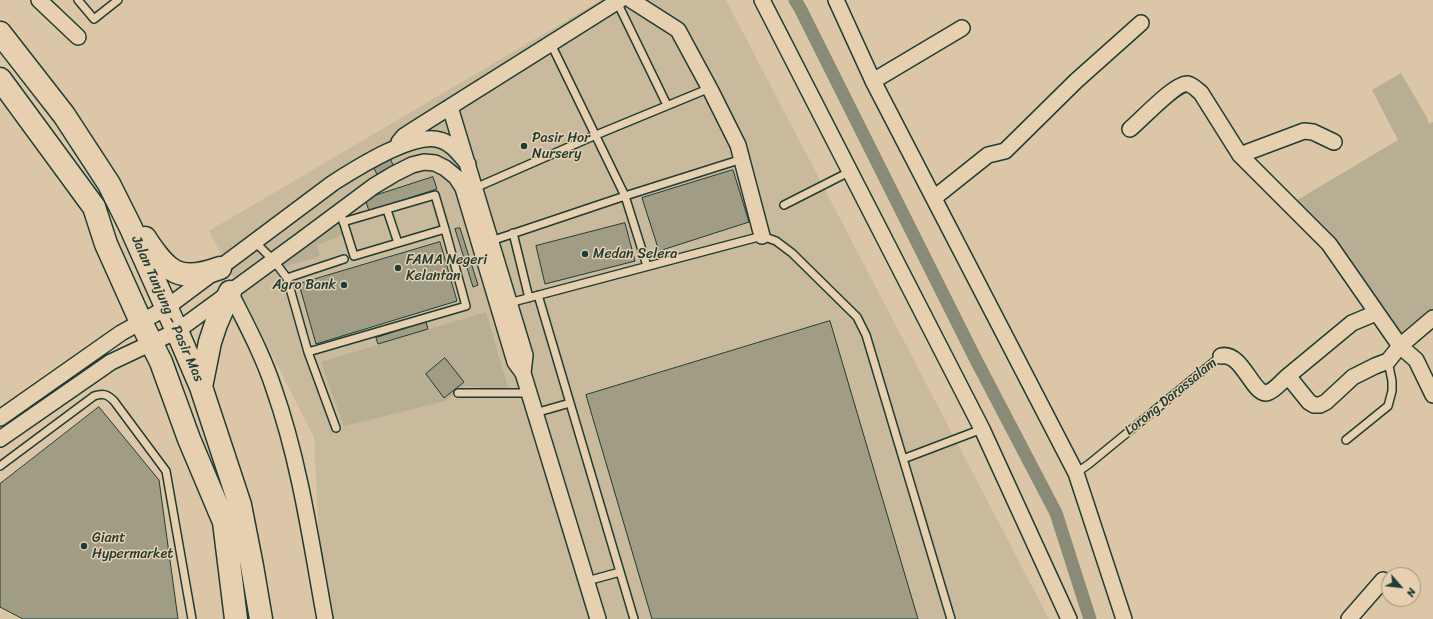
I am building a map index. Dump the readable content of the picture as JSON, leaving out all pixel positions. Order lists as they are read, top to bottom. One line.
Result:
{"streets":{"main road":["Jalan Tunjung - Pasir Mas"],"street":["Lorong Darassalam"]},"places":["Pasir Hor Nursery","Medan Selera","FAMA Negeri Kelantan","Agro Bank","Giant Hypermarket"],"north":"bottom right"}
